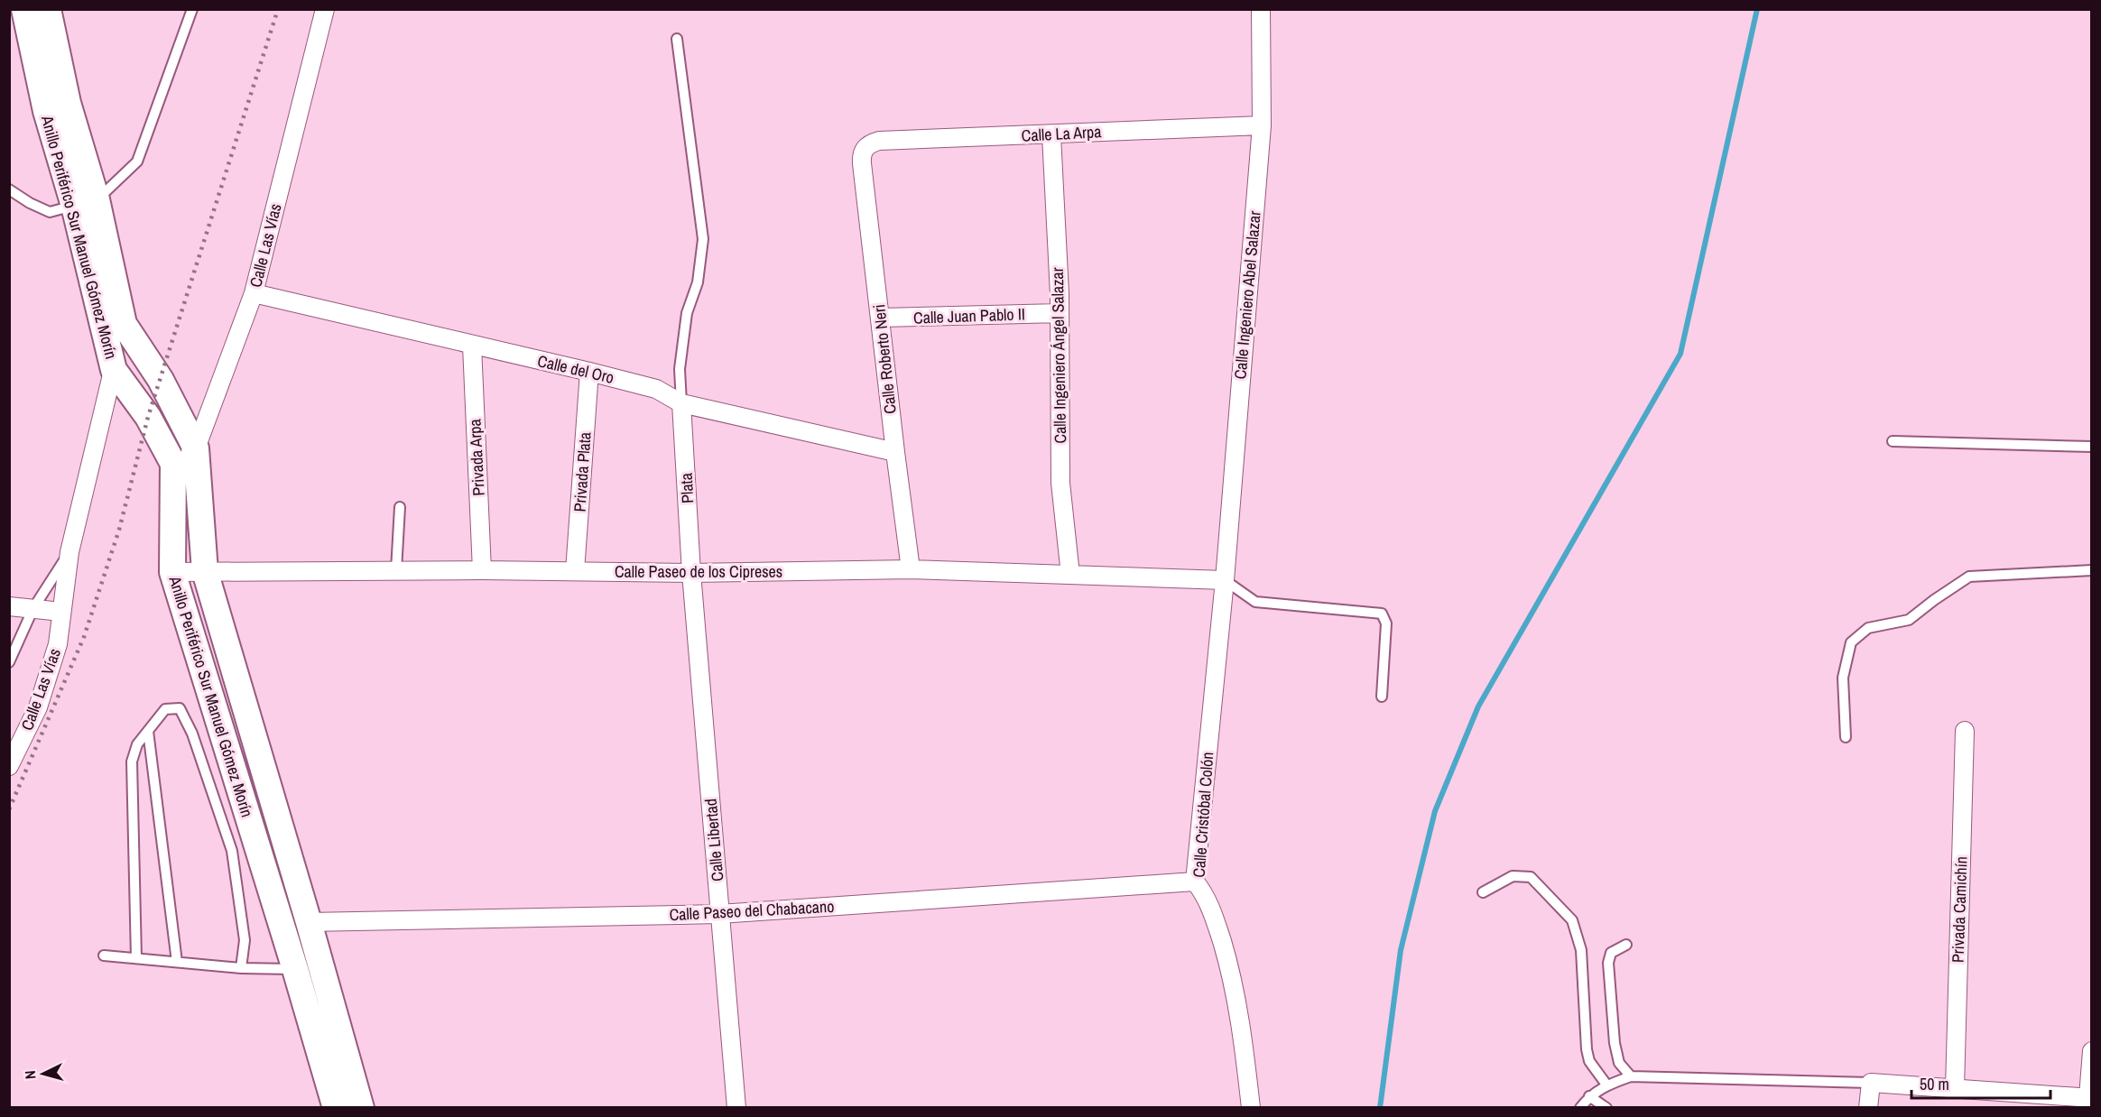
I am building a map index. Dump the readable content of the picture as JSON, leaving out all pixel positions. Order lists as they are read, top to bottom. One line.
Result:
{"streets":{"street":["Calle La Arpa","Anillo Periférico Sur Manuel Gómez Morín","Calle Las Vías","Calle Ingeniero Abel Salazar","Calle Juan Pablo II","Calle Ingeniero Ángel Salazar","Calle Roberto Neri","Calle del Oro","Privada Arpa","Privada Plata","Plata","Calle Paseo de los Cipreses","Calle Cristóbal Colón","Calle Libertad","Privada Camichín","Calle Paseo del Chabacano"]},"crossings":[["Calle La Arpa","Calle Ingeniero Abel Salazar"],["Calle La Arpa","Calle Ingeniero Ángel Salazar"],["Calle La Arpa","Calle Roberto Neri"],["Anillo Periférico Sur Manuel Gómez Morín","Calle Las Vías"],["Anillo Periférico Sur Manuel Gómez Morín","Calle Paseo de los Cipreses"],["Anillo Periférico Sur Manuel Gómez Morín","Calle Paseo del Chabacano"],["Calle Las Vías","Calle del Oro"],["Calle Ingeniero Abel Salazar","Calle Paseo de los Cipreses"],["Calle Ingeniero Abel Salazar","Calle Cristóbal Colón"],["Calle Juan Pablo II","Calle Ingeniero Ángel Salazar"],["Calle Juan Pablo II","Calle Roberto Neri"],["Calle Ingeniero Ángel Salazar","Calle Paseo de los Cipreses"],["Calle Roberto Neri","Calle del Oro"],["Calle Roberto Neri","Calle Paseo de los Cipreses"],["Calle del Oro","Privada Arpa"],["Calle del Oro","Privada Plata"],["Calle del Oro","Plata"],["Privada Arpa","Calle Paseo de los Cipreses"],["Privada Plata","Calle Paseo de los Cipreses"],["Plata","Calle Paseo de los Cipreses"],["Plata","Calle Libertad"],["Calle Paseo de los Cipreses","Calle Cristóbal Colón"],["Calle Paseo de los Cipreses","Calle Libertad"],["Calle Cristóbal Colón","Calle Paseo del Chabacano"],["Calle Libertad","Calle Paseo del Chabacano"]],"scale_bar":"50 m","north":"left"}
